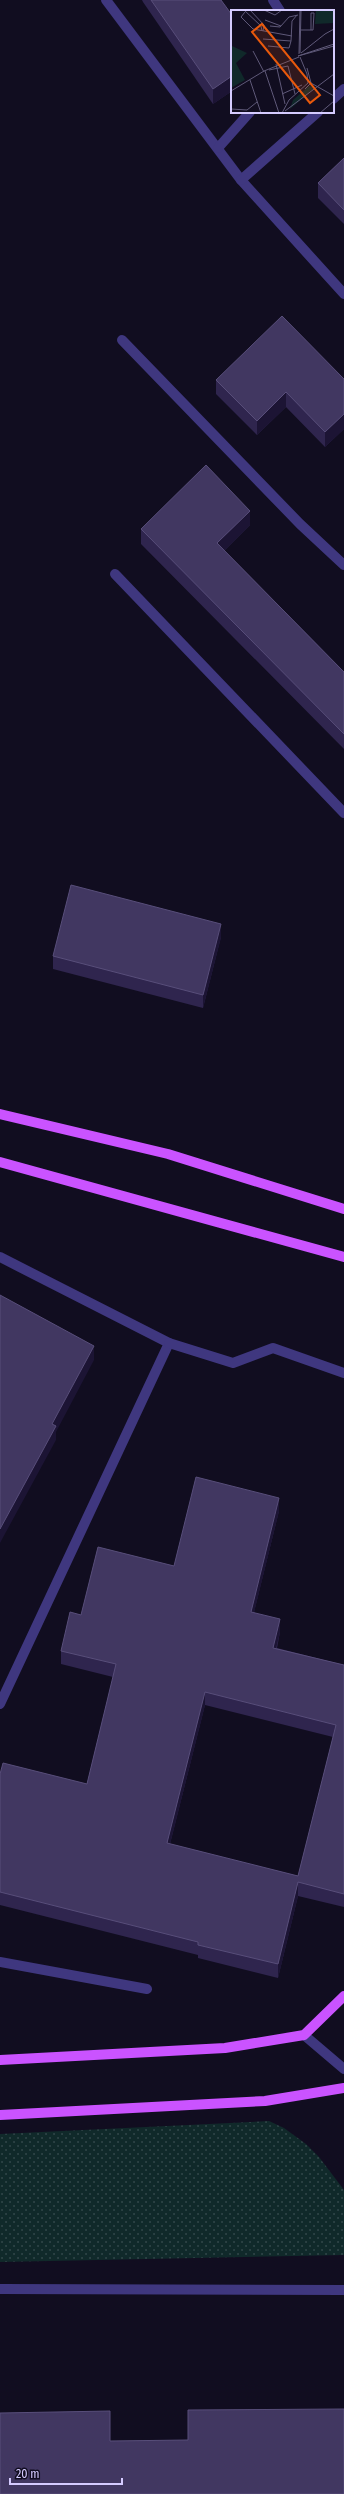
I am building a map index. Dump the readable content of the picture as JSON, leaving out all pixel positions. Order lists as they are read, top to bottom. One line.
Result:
{"scale_bar":"20 m"}
